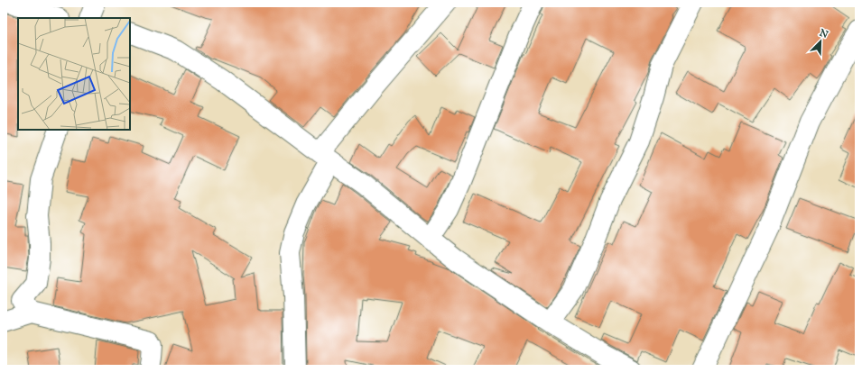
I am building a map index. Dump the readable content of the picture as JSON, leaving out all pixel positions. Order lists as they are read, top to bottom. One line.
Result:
{"north":"top right"}
